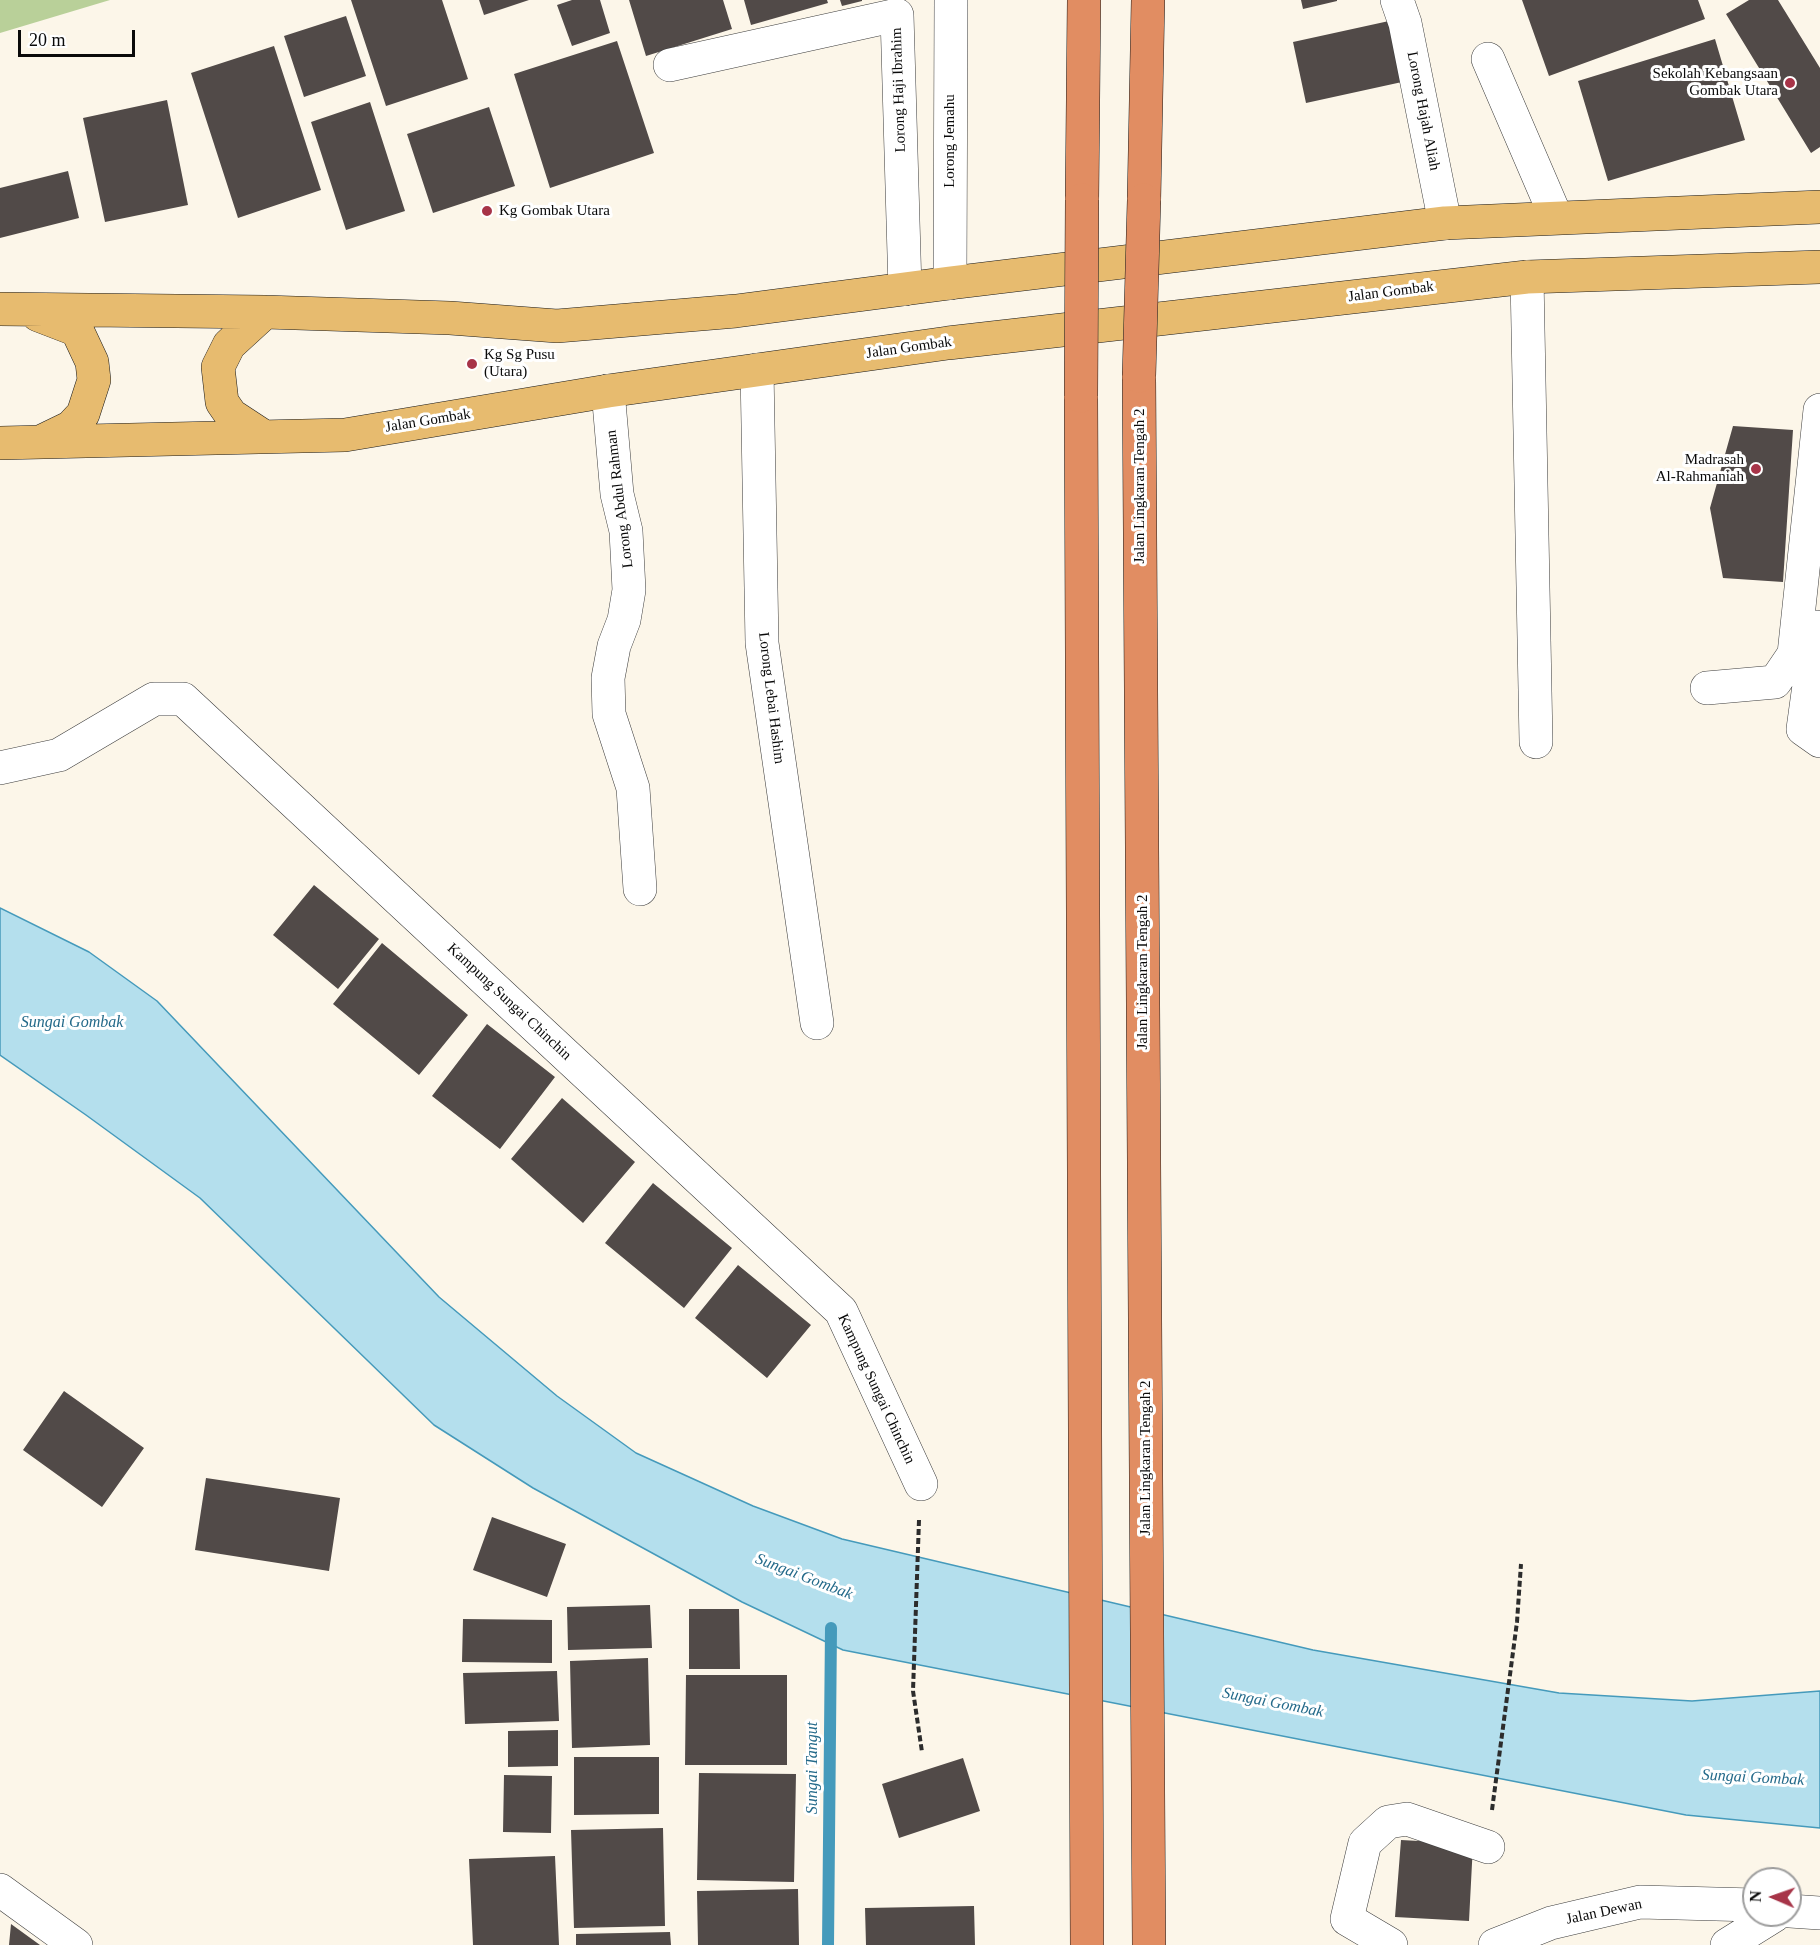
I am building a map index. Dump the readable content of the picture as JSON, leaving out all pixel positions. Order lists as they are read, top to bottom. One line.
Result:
{"streets":{"highway":["Jalan Lingkaran Tengah 2"],"main road":["Jalan Gombak"],"street":["Lorong Haji Ibrahim","Lorong Hajah Aliah","Lorong Jemahu","Lorong Abdul Rahman","Lorong Lebai Hashim","Kampung Sungai Chinchin","Jalan Dewan"]},"crossings":[["Jalan Gombak","Lorong Abdul Rahman"],["Jalan Gombak","Lorong Lebai Hashim"]],"water":["Sungai Gombak","Sungai Tangut"],"places":["Sekolah Kebangsaan Gombak Utara","Kg Gombak Utara","Kg Sg Pusu (Utara)","Madrasah Al-Rahmaniah"],"scale_bar":"20 m","north":"left"}
